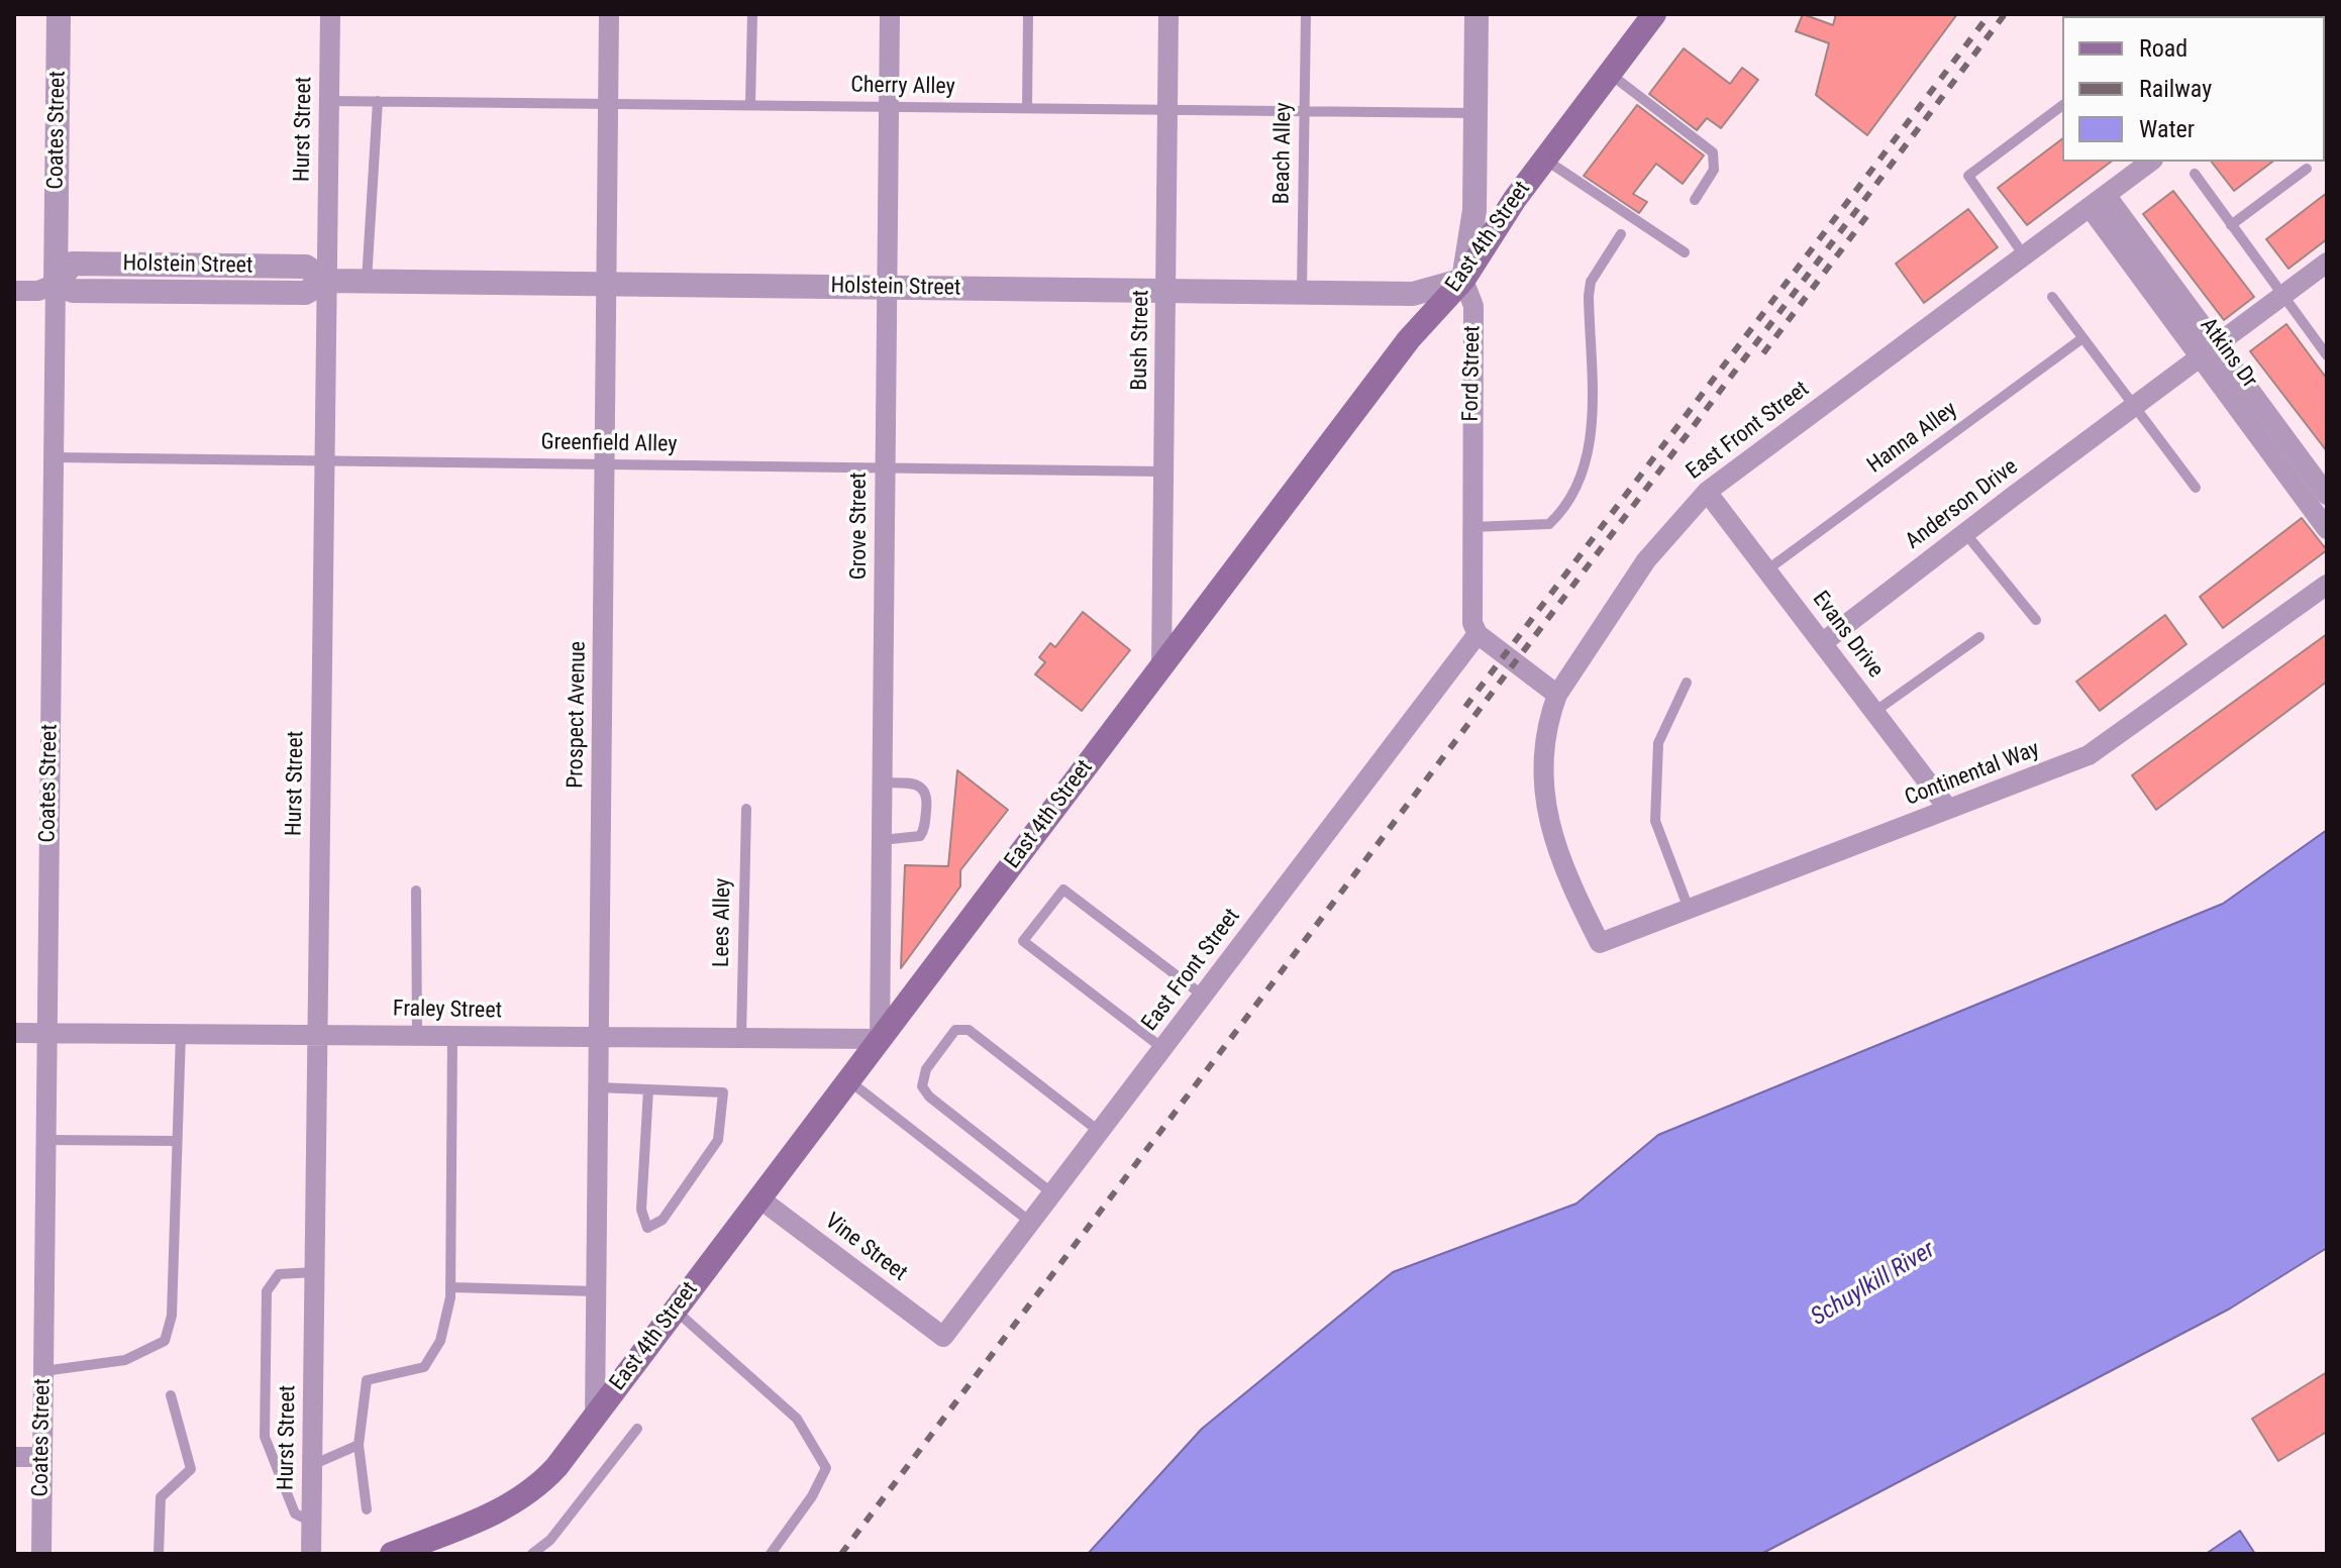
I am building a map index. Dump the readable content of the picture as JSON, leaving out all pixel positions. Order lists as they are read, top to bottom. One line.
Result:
{"streets":{"main road":["East 4th Street"],"street":["Hurst Street","Coates Street","Holstein Street","Bush Street","Atkins Dr","Ford Street","East Front Street","Anderson Drive","Grove Street","Evans Drive","Prospect Avenue","Continental Way","Fraley Street","Vine Street"],"lane":["Cherry Alley","Beach Alley","Hanna Alley","Greenfield Alley","Lees Alley"]},"crossings":[["Cherry Alley","Hurst Street"],["Cherry Alley","Beach Alley"],["Cherry Alley","Bush Street"],["Cherry Alley","Ford Street"],["Cherry Alley","Grove Street"],["Cherry Alley","Prospect Avenue"],["Hurst Street","Holstein Street"],["Hurst Street","Greenfield Alley"],["Hurst Street","Fraley Street"],["Coates Street","Holstein Street"],["Coates Street","Greenfield Alley"],["Coates Street","Fraley Street"],["Beach Alley","Holstein Street"],["East 4th Street","Holstein Street"],["East 4th Street","Bush Street"],["East 4th Street","Ford Street"],["East 4th Street","Grove Street"],["East 4th Street","Prospect Avenue"],["East 4th Street","Fraley Street"],["East 4th Street","Vine Street"],["Holstein Street","Bush Street"],["Holstein Street","Ford Street"],["Holstein Street","Grove Street"],["Holstein Street","Prospect Avenue"],["Bush Street","Greenfield Alley"],["Atkins Dr","East Front Street"],["Atkins Dr","Anderson Drive"],["Ford Street","East Front Street"],["East Front Street","Evans Drive"],["East Front Street","Continental Way"],["East Front Street","Vine Street"],["Hanna Alley","Evans Drive"],["Greenfield Alley","Grove Street"],["Greenfield Alley","Prospect Avenue"],["Anderson Drive","Evans Drive"],["Grove Street","Fraley Street"],["Evans Drive","Continental Way"],["Prospect Avenue","Fraley Street"],["Lees Alley","Fraley Street"]],"water":["Schuylkill River"],"legend":["Road","Railway","Water"]}
